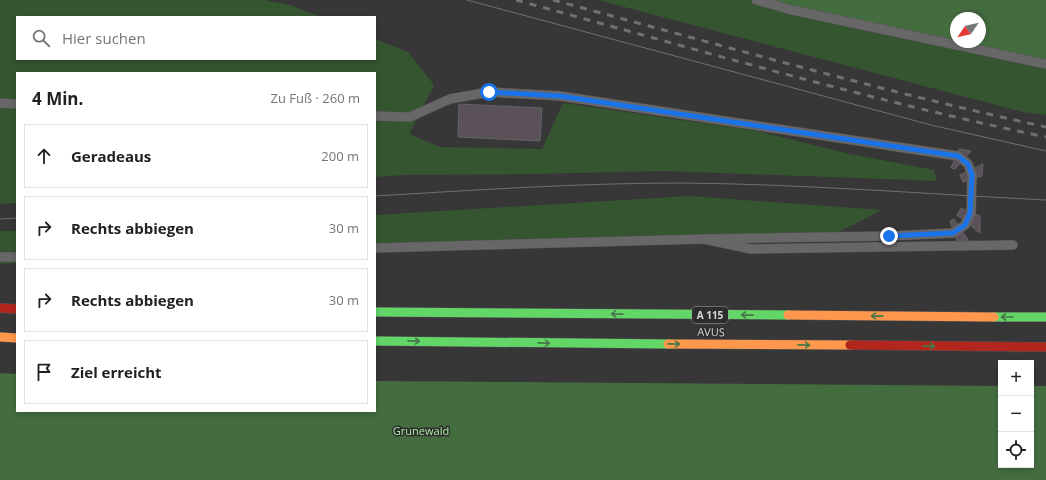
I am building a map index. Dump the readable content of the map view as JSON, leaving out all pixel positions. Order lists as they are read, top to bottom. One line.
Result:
{"streets":{"highway":["A 115","AVUS"]},"parks":["Grunewald"],"north":"bottom left","page":{"search":"Hier suchen","heading":["4 Min.","Zu Fuß · 260 m"],"list":[["Geradeaus","200 m"],["Rechts abbiegen","30 m"],["Rechts abbiegen","30 m"],"Ziel erreicht"],"map_buttons":["+","−"]}}
